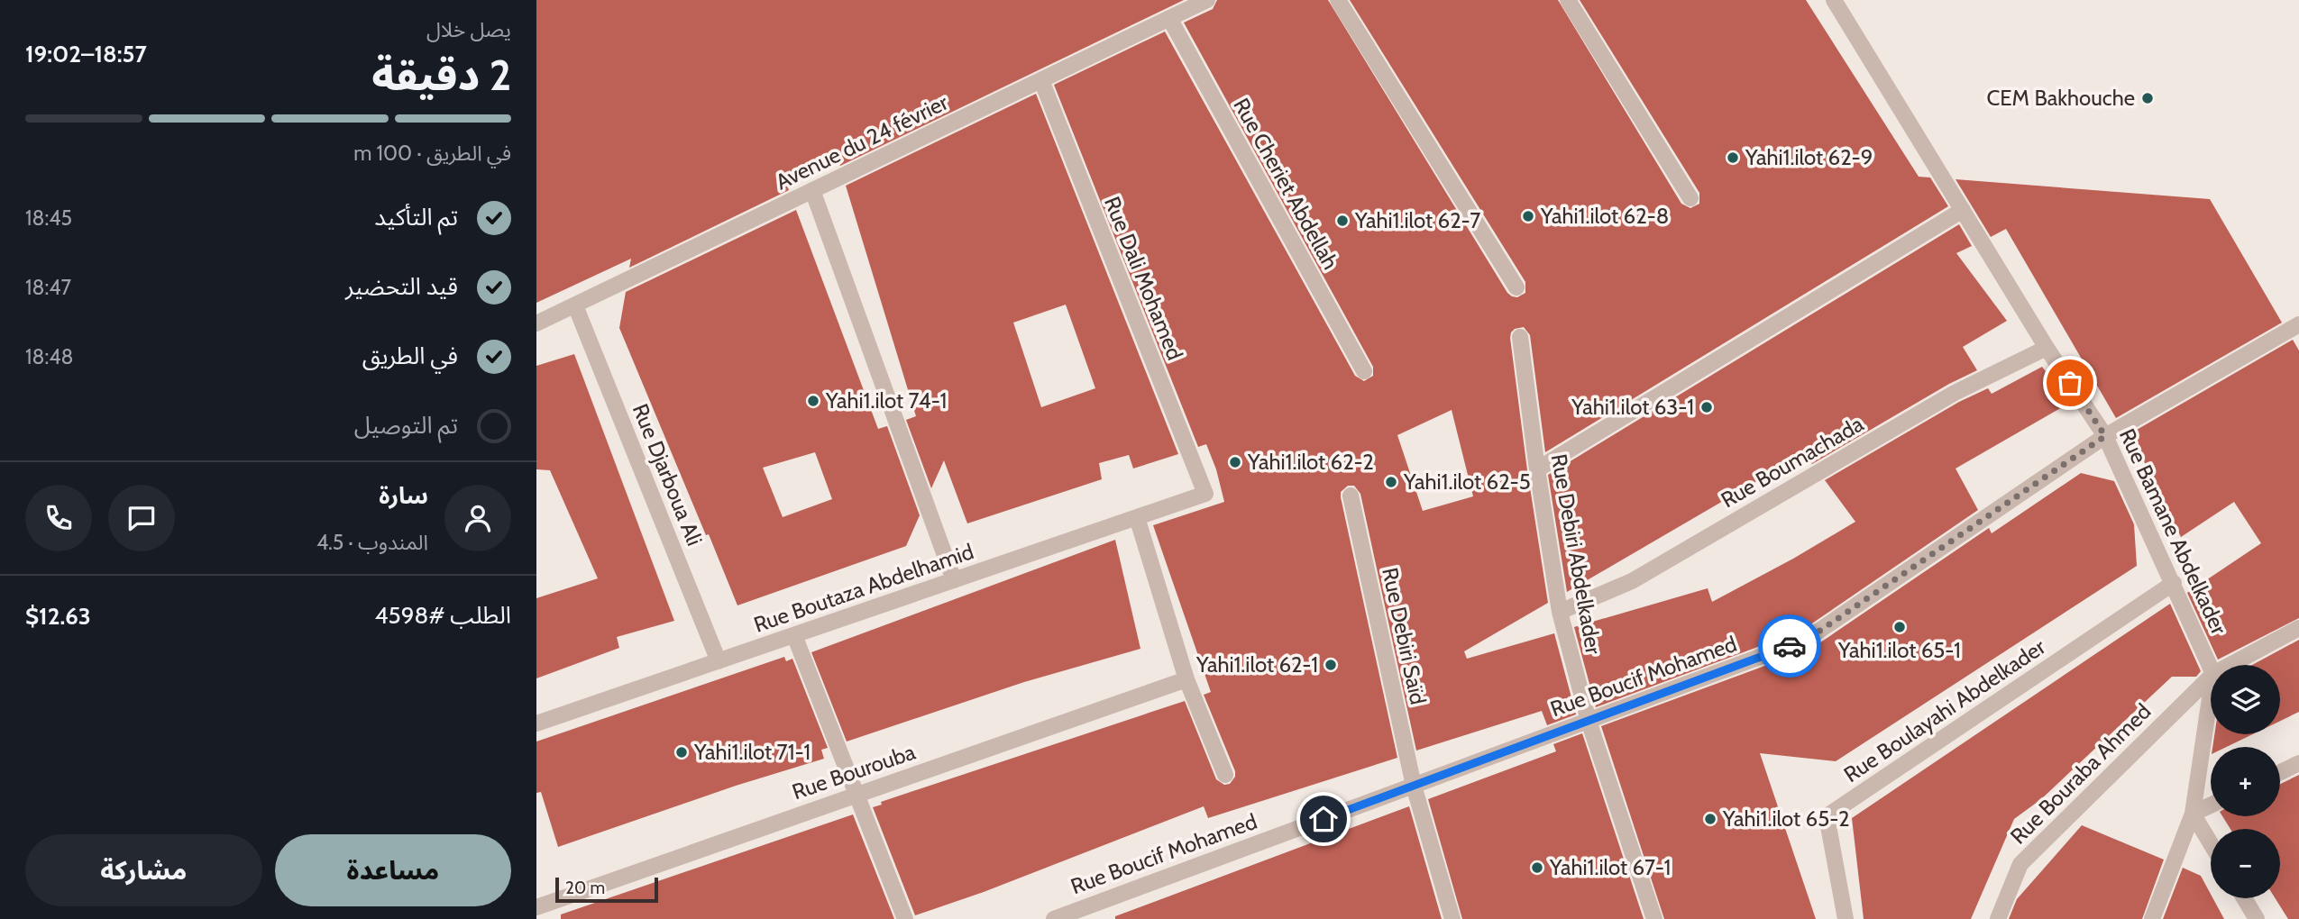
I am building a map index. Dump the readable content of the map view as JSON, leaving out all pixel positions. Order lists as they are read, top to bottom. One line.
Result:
{"streets":{"street":["Avenue du 24 février","Rue Cheriet Abdellah","Rue Dali Mohamed","Rue Boumachada","Rue Djarboua Ali","Rue Bamane Abdelkader","Rue Debiri Abdelkader","Rue Boutaza Abdelhamid","Rue Debiri Saïd","Rue Boucif Mohamed","Rue Boulayahi Abdelkader","Rue Bourouba","Rue Bouraba Ahmed"]},"crossings":[["Avenue du 24 février","Rue Cheriet Abdellah"],["Avenue du 24 février","Rue Dali Mohamed"],["Avenue du 24 février","Rue Djarboua Ali"],["Rue Dali Mohamed","Rue Boutaza Abdelhamid"],["Rue Boumachada","Rue Bamane Abdelkader"],["Rue Boumachada","Rue Debiri Abdelkader"],["Rue Djarboua Ali","Rue Boutaza Abdelhamid"],["Rue Bamane Abdelkader","Rue Boucif Mohamed"],["Rue Bamane Abdelkader","Rue Boulayahi Abdelkader"],["Rue Debiri Abdelkader","Rue Boucif Mohamed"],["Rue Debiri Saïd","Rue Boucif Mohamed"]],"places":["CEM Bakhouche","Yahi1.ilot 62-9","Yahi1.ilot 62-8","Yahi1.ilot 62-7","Yahi1.ilot 74-1","Yahi1.ilot 63-1","Yahi1.ilot 62-2","Yahi1.ilot 62-5","Yahi1.ilot 65-1","Yahi1.ilot 62-1","Yahi1.ilot 71-1","Yahi1.ilot 65-2","Yahi1.ilot 67-1"],"scale_bar":"20 m","page":{"heading":["2 دقيقة","يصل خلال","18:57–19:02"],"panel":["سارة","المندوب · 4.5","الطلب #4598","$12.63"],"bar":"في الطريق · 100 m","list":[["تم التأكيد","18:45"],["قيد التحضير","18:47"],["في الطريق","18:48"],"تم التوصيل"],"map_buttons":["+","−"],"buttons":["مساعدة","مشاركة"],"scale":"20 m"}}
